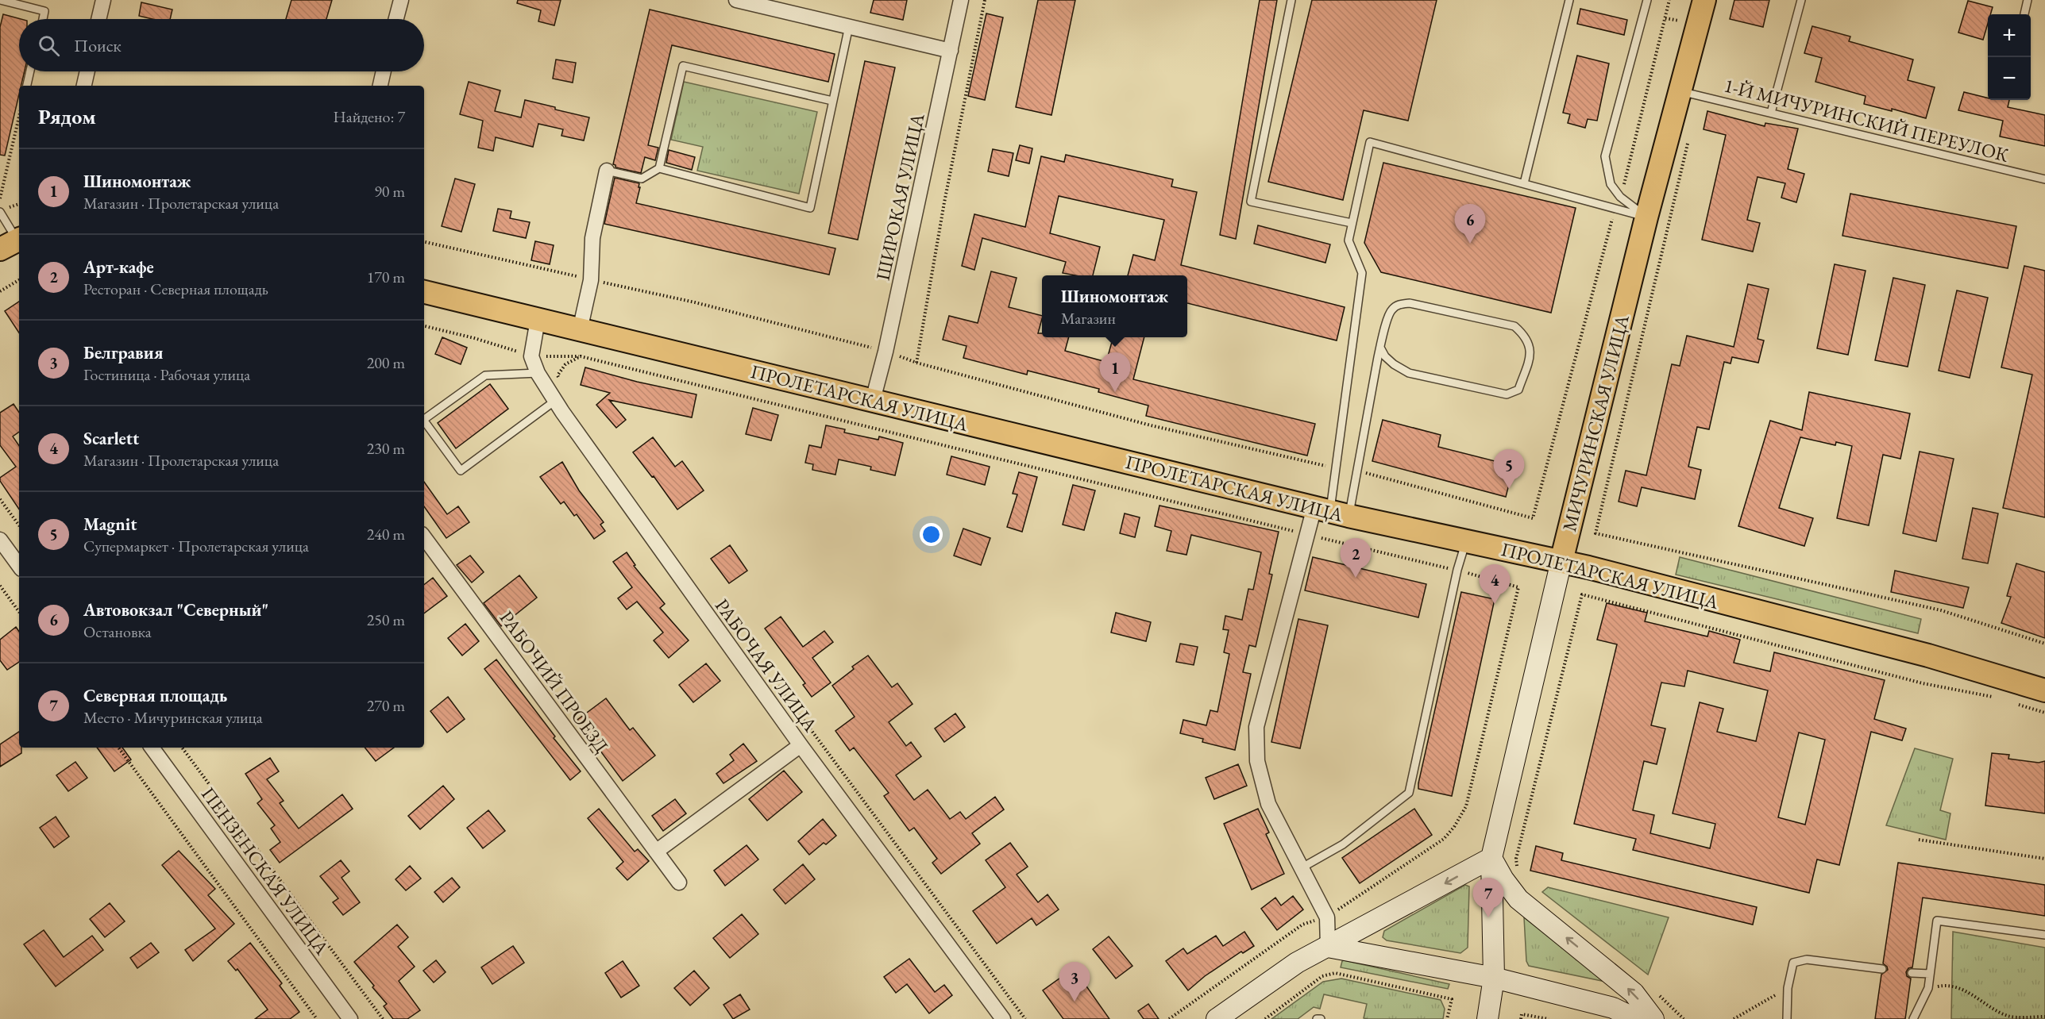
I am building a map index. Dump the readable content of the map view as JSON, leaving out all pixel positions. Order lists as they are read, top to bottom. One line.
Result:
{"streets":{"main road":["ПРОЛЕТАРСКАЯ УЛИЦА","МИЧУРИНСКАЯ УЛИЦА"],"street":["ШИРОКАЯ УЛИЦА","РАБОЧАЯ УЛИЦА","РАБОЧИЙ ПРОЕЗД","ПЕНЗЕНСКАЯ УЛИЦА"],"lane":["1-Й МИЧУРИНСКИЙ ПЕРЕУЛОК"]},"crossings":[["1-Й МИЧУРИНСКИЙ ПЕРЕУЛОК","МИЧУРИНСКАЯ УЛИЦА"],["ШИРОКАЯ УЛИЦА","ПРОЛЕТАРСКАЯ УЛИЦА"],["ПРОЛЕТАРСКАЯ УЛИЦА","МИЧУРИНСКАЯ УЛИЦА"]],"page":{"map_buttons":["+","−"],"search":"Поиск","heading":["Рядом","Найдено: 7"],"list":[{"mark":"1","name":"Шиномонтаж","note":"Магазин · Пролетарская улица","value":"90 m"},{"mark":"2","name":"Арт-кафе","note":"Ресторан · Северная площадь","value":"170 m"},{"mark":"3","name":"Белгравия","note":"Гостиница · Рабочая улица","value":"200 m"},{"mark":"4","name":"Scarlett","note":"Магазин · Пролетарская улица","value":"230 m"},{"mark":"5","name":"Magnit","note":"Супермаркет · Пролетарская улица","value":"240 m"},{"mark":"6","name":"Автовокзал \"Северный\"","note":"Остановка","value":"250 m"},{"mark":"7","name":"Северная площадь","note":"Место · Мичуринская улица","value":"270 m"}],"pins":["6","1","5","2","4","7","3"],"popup":["Шиномонтаж","Магазин"]}}
